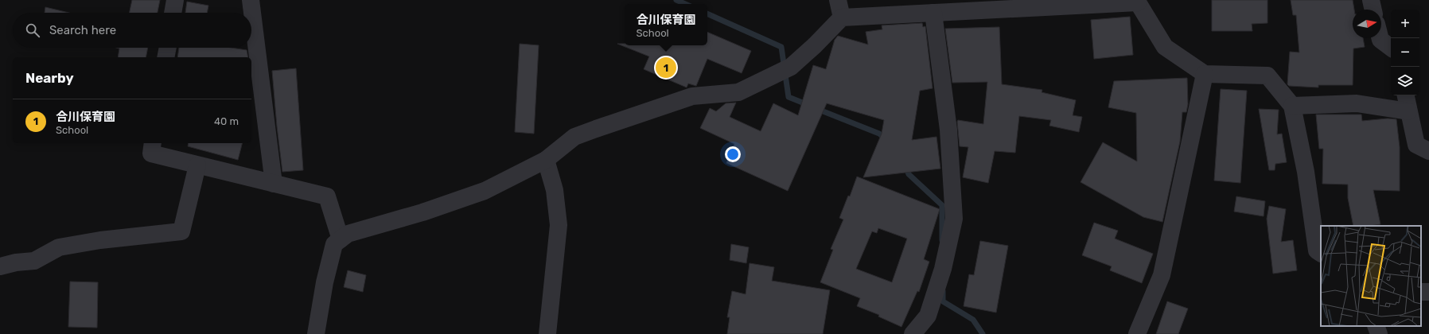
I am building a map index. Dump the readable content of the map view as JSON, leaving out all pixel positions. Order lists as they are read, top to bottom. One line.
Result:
{"north":"right","page":{"popup":["合川保育園","School"],"map_buttons":["+","−"],"search":"Search here","pins":"1","heading":"Nearby","list":[{"mark":"1","name":"合川保育園","note":"School","value":"40 m"}]}}
